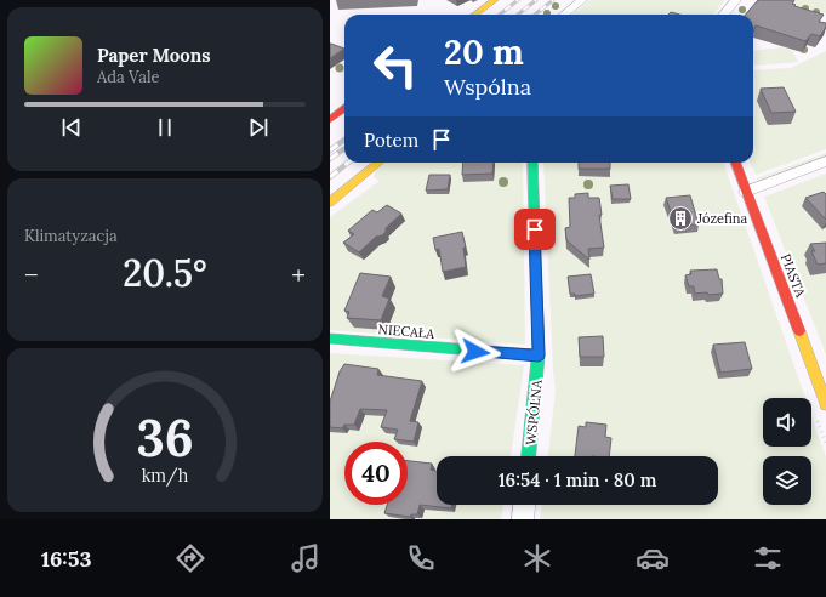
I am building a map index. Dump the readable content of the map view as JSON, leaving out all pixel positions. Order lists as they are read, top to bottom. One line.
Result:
{"streets":{"street":["PIASTA","NIECAŁA","WSPÓLNA"]},"crossings":[["NIECAŁA","WSPÓLNA"]],"places":{"building":["Józefina"]},"page":{"turn":["20 m","Wspólna"],"song":["Paper Moons","Ada Vale"],"then":"Potem","tile":"Klimatyzacja","heat":["−","20.5°","+"],"limit":"40","trip":"16:54 · 1 min · 80 m","tabs":"16:53","gauge":["36","km/h"]}}
